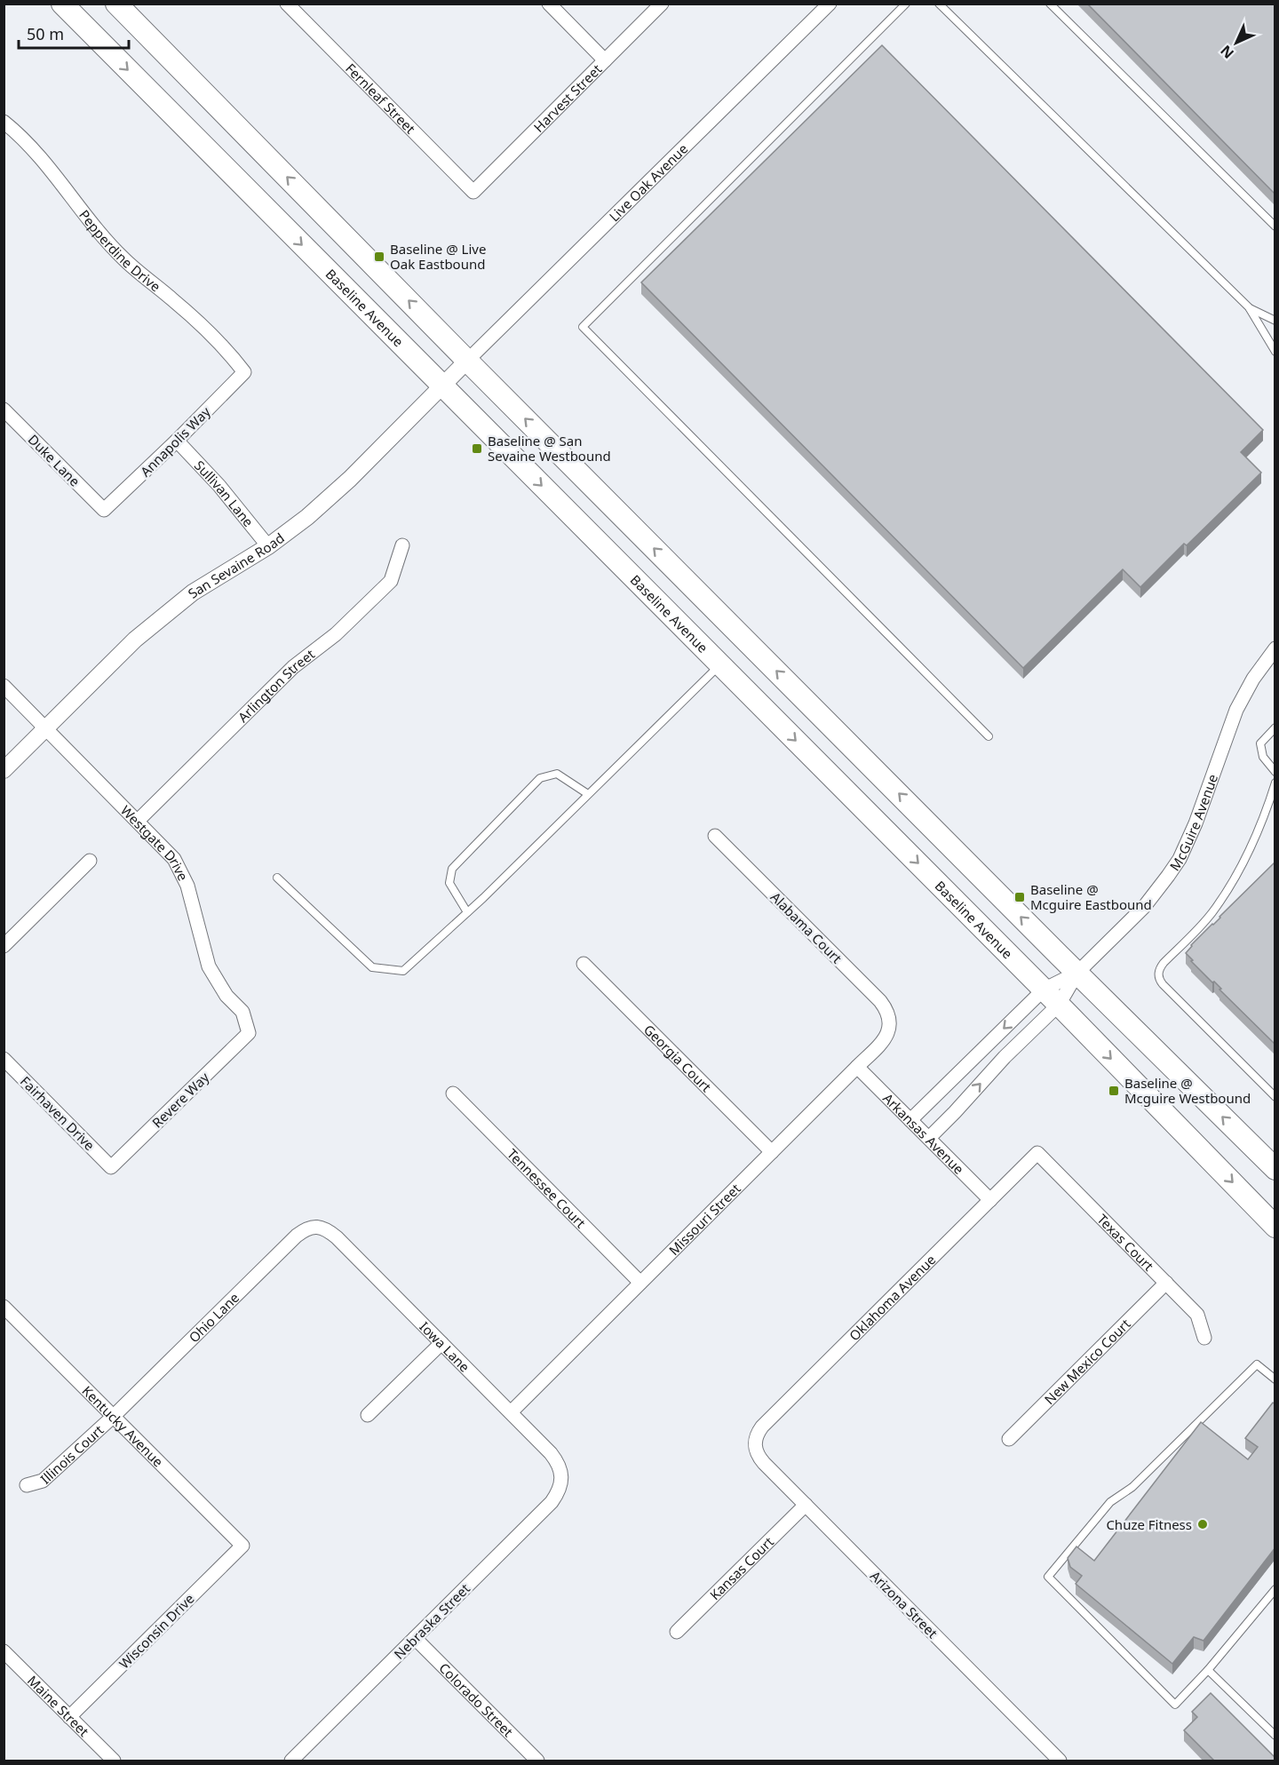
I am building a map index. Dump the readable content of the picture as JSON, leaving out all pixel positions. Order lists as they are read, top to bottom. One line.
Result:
{"streets":{"main road":["Baseline Avenue"],"street":["Fernleaf Street","Harvest Street","Live Oak Avenue","Pepperdine Drive","Annapolis Way","Duke Lane","Sullivan Lane","San Sevaine Road","Arlington Street","McGuire Avenue","Westgate Drive","Alabama Court","Georgia Court","Revere Way","Fairhaven Drive","Arkansas Avenue","Tennessee Court","Missouri Street","Texas Court","Oklahoma Avenue","Ohio Lane","Iowa Lane","New Mexico Court","Kentucky Avenue","Illinois Court","Kansas Court","Arizona Street","Nebraska Street","Wisconsin Drive","Colorado Street","Maine Street"]},"crossings":[["Fernleaf Street","Harvest Street"],["Live Oak Avenue","San Sevaine Road"],["Pepperdine Drive","Annapolis Way"],["Baseline Avenue","San Sevaine Road"],["Baseline Avenue","McGuire Avenue"],["Annapolis Way","Duke Lane"],["Annapolis Way","Sullivan Lane"],["Sullivan Lane","San Sevaine Road"],["San Sevaine Road","Westgate Drive"],["Arlington Street","Westgate Drive"],["McGuire Avenue","Arkansas Avenue"],["Westgate Drive","Revere Way"],["Alabama Court","Missouri Street"],["Georgia Court","Missouri Street"],["Revere Way","Fairhaven Drive"],["Arkansas Avenue","Missouri Street"],["Arkansas Avenue","Oklahoma Avenue"],["Tennessee Court","Missouri Street"],["Missouri Street","Iowa Lane"],["Texas Court","Oklahoma Avenue"],["Texas Court","New Mexico Court"],["Oklahoma Avenue","Arizona Street"],["Ohio Lane","Iowa Lane"],["Ohio Lane","Kentucky Avenue"],["Ohio Lane","Illinois Court"],["Iowa Lane","Nebraska Street"],["Kentucky Avenue","Illinois Court"],["Kentucky Avenue","Wisconsin Drive"],["Kansas Court","Arizona Street"],["Nebraska Street","Colorado Street"],["Wisconsin Drive","Maine Street"]],"places":{"transit":["Baseline @ Live Oak Eastbound","Baseline @ San Sevaine Westbound","Baseline @ Mcguire Eastbound","Baseline @ Mcguire Westbound"],"other":["Chuze Fitness"]},"scale_bar":"50 m","north":"bottom left"}
